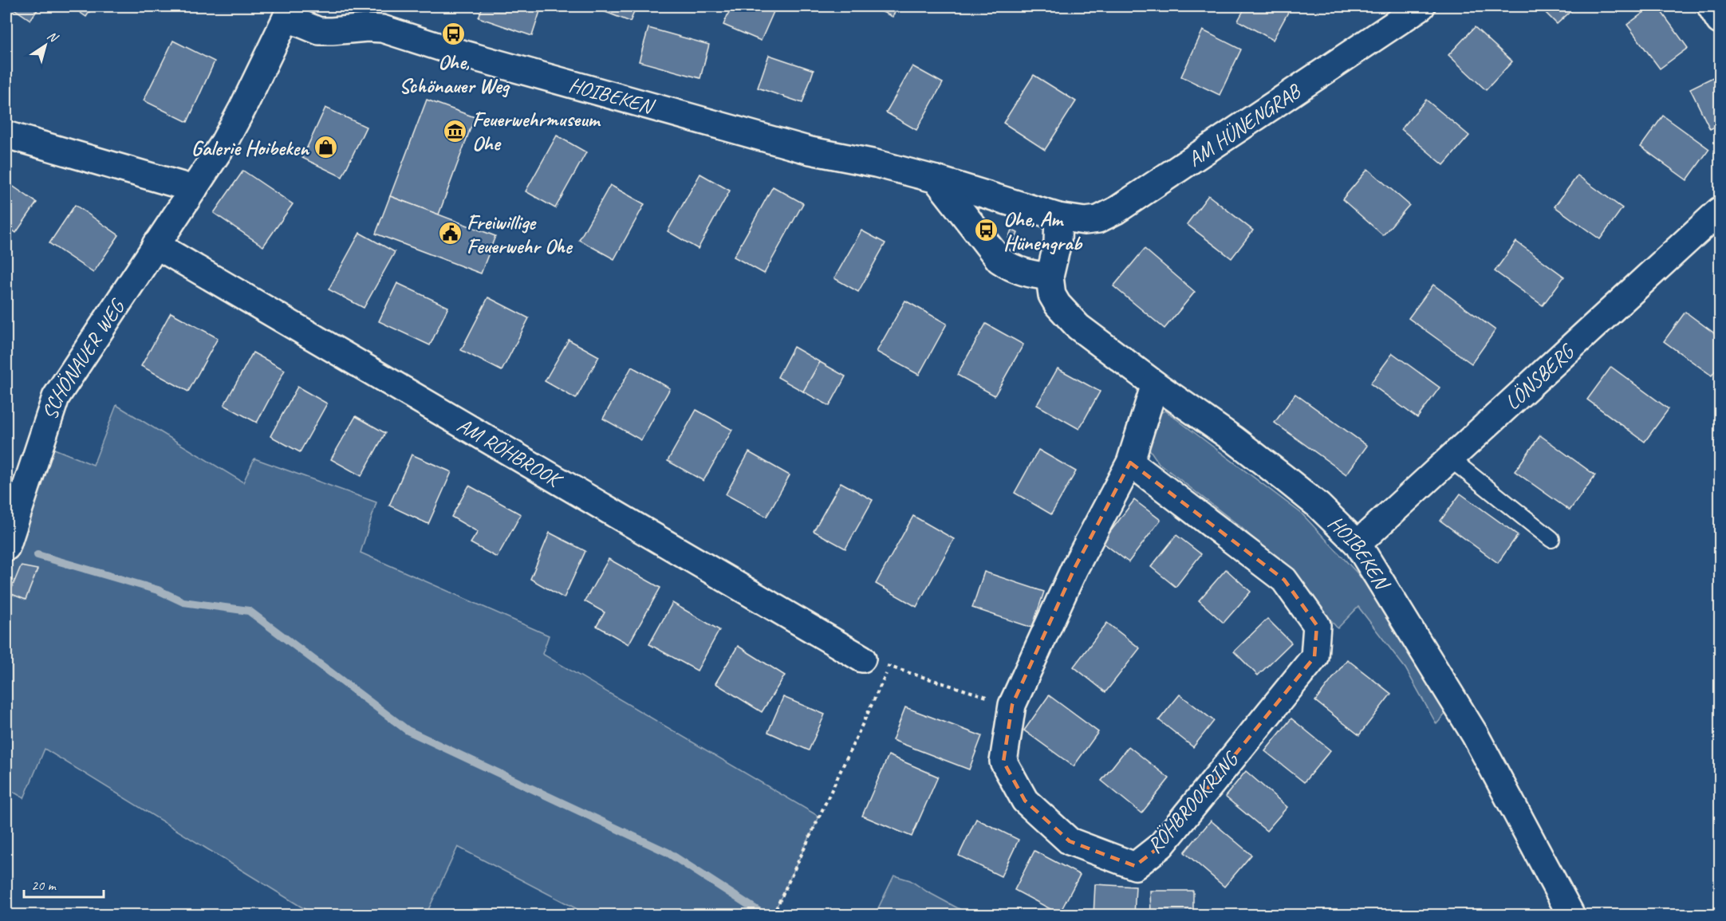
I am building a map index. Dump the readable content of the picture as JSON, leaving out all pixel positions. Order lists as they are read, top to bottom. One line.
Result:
{"streets":{"street":["HOIBEKEN","AM HÜNENGRAB","SCHÖNAUER WEG","LÖNSBERG","AM RÖHBROOK","RÖHBROOKRING"]},"crossings":[["HOIBEKEN","AM HÜNENGRAB"],["HOIBEKEN","SCHÖNAUER WEG"],["HOIBEKEN","LÖNSBERG"],["HOIBEKEN","RÖHBROOKRING"],["SCHÖNAUER WEG","AM RÖHBROOK"]],"places":{"bus stop":["Ohe, Schönauer Weg","Ohe, Am Hünengrab"],"museum":["Feuerwehrmuseum Ohe"],"shop":["Galerie Hoibeken"],"public building":["Freiwillige Feuerwehr Ohe"]},"scale_bar":"20 m","north":"top right"}
